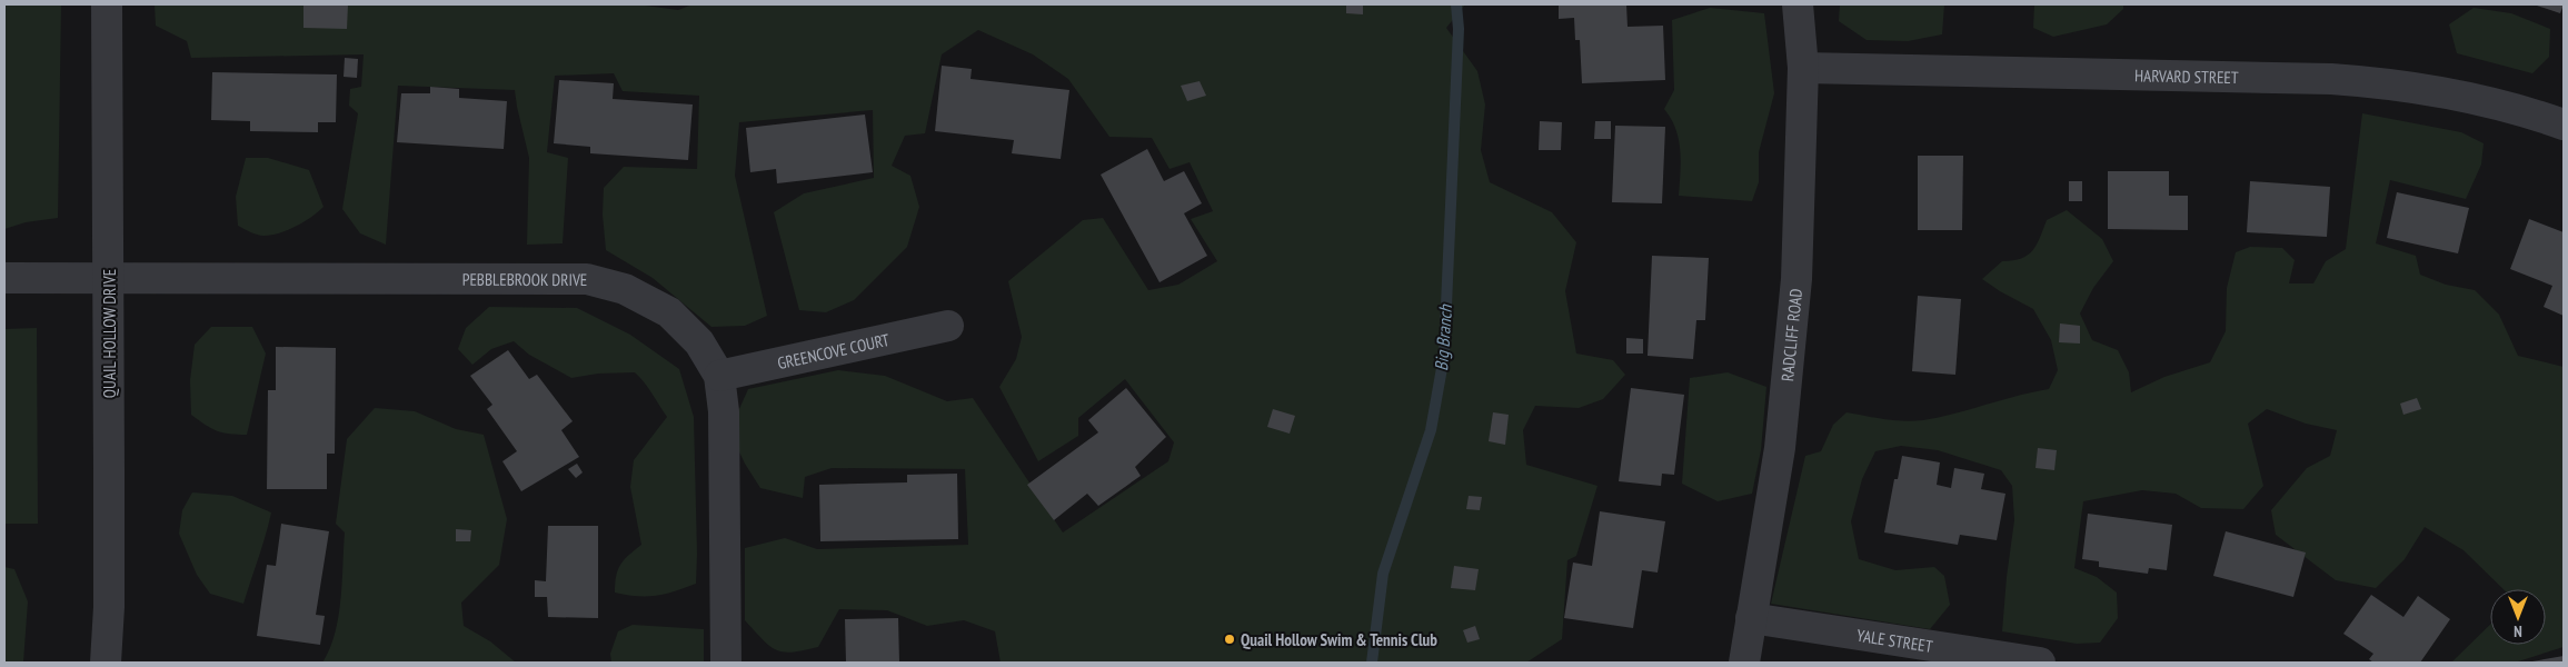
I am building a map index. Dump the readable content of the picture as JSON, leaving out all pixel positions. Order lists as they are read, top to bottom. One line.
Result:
{"streets":{"street":["HARVARD STREET","PEBBLEBROOK DRIVE","QUAIL HOLLOW DRIVE","RADCLIFF ROAD","GREENCOVE COURT","YALE STREET"]},"crossings":[["HARVARD STREET","RADCLIFF ROAD"],["PEBBLEBROOK DRIVE","QUAIL HOLLOW DRIVE"],["PEBBLEBROOK DRIVE","GREENCOVE COURT"],["RADCLIFF ROAD","YALE STREET"]],"water":["Big Branch"],"places":["Quail Hollow Swim & Tennis Club"],"north":"bottom"}
